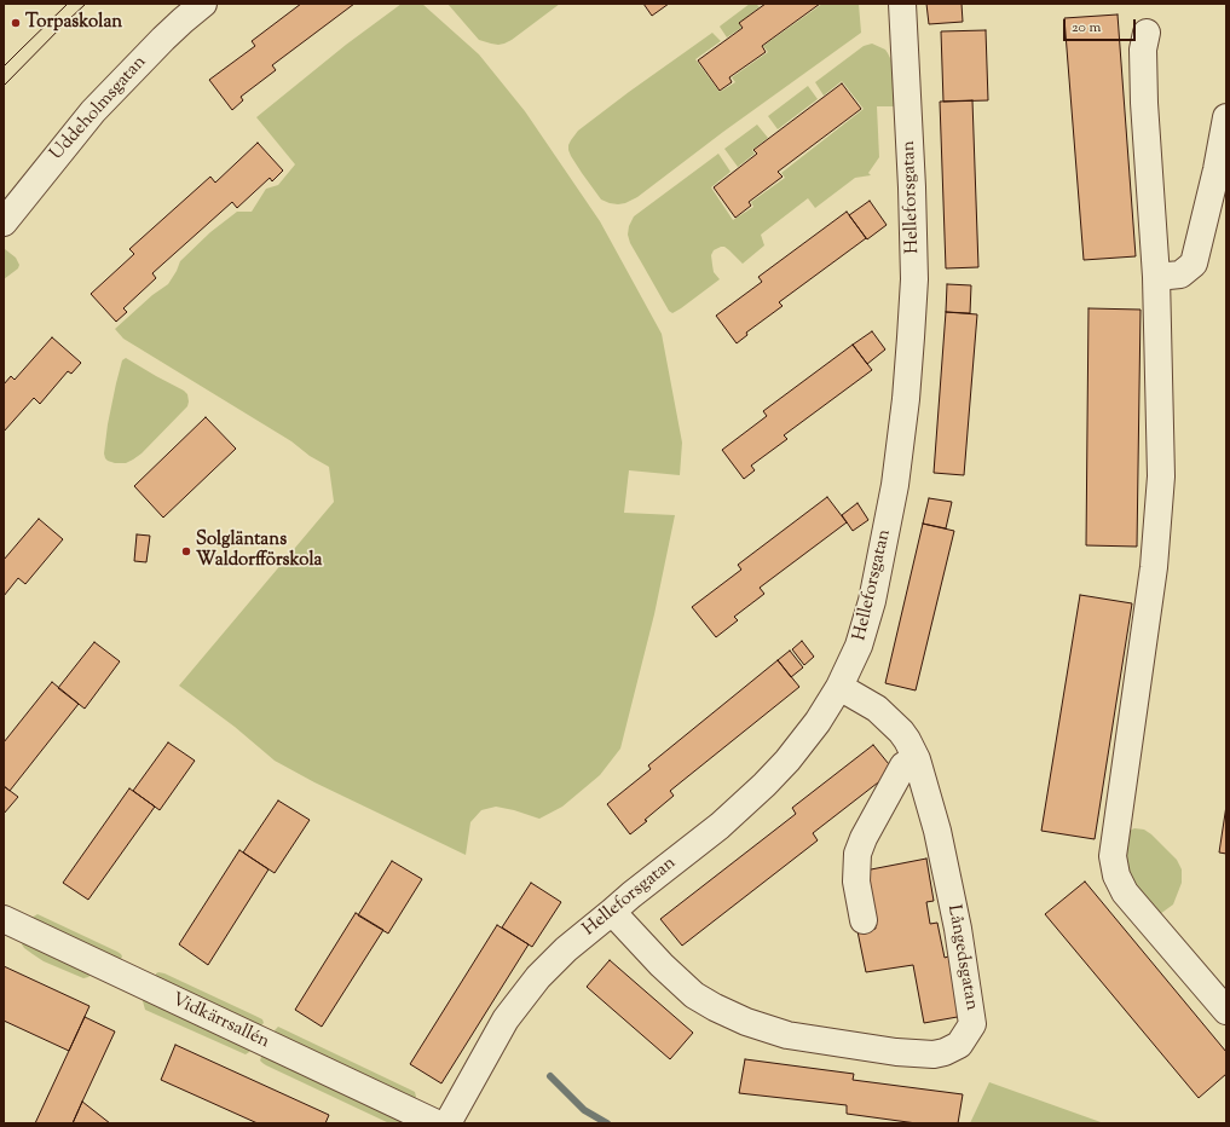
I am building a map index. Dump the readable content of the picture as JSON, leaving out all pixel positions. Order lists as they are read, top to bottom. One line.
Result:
{"streets":{"street":["Uddeholmsgatan","Helleforsgatan","Långedsgatan","Vidkärrsallén"]},"crossings":[["Helleforsgatan","Långedsgatan"]],"places":["Torpaskolan","Solgläntans Waldorfförskola"],"scale_bar":"20 m"}
